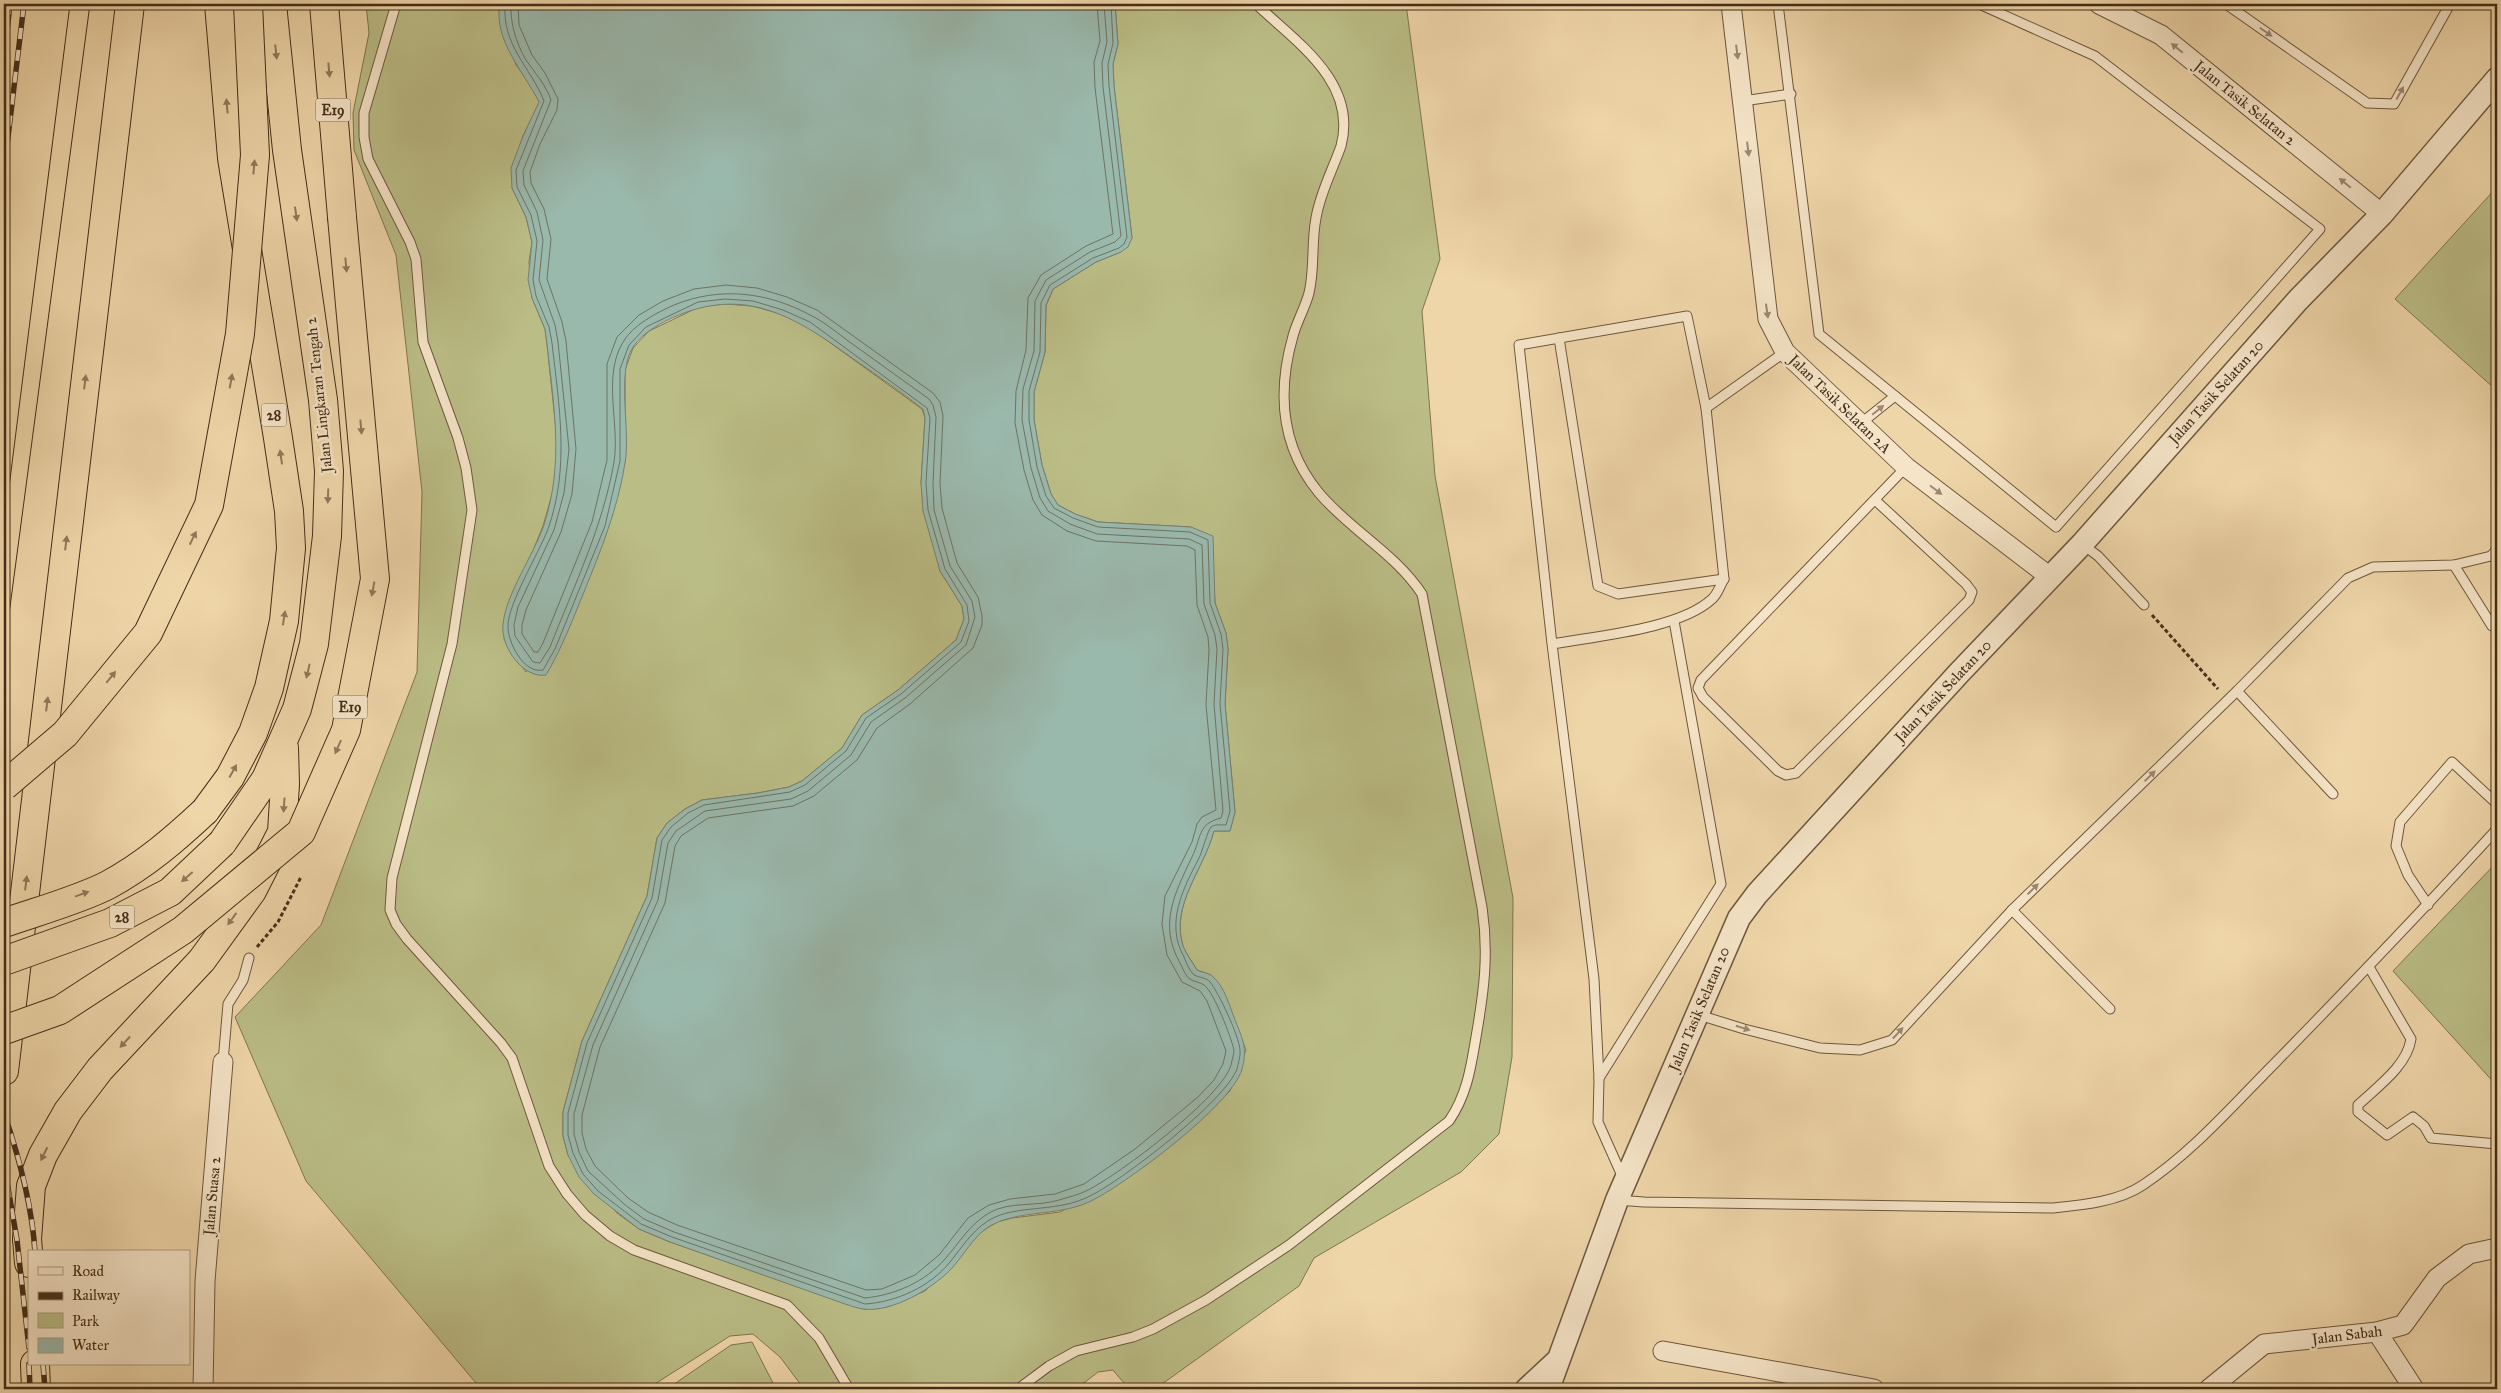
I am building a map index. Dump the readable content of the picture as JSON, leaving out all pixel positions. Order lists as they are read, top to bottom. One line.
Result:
{"streets":{"highway":["E19","Jalan Lingkaran Tengah 2","28"],"street":["Jalan Tasik Selatan 2","Jalan Tasik Selatan 20","Jalan Tasik Selatan 2A","Jalan Suasa 2","Jalan Sabah"]},"crossings":[["Jalan Tasik Selatan 2","Jalan Tasik Selatan 20"],["Jalan Tasik Selatan 20","Jalan Tasik Selatan 2A"]],"one_way":["Jalan Tasik Selatan 2","Jalan Tasik Selatan 2A"],"legend":["Road","Railway","Park","Water"]}
